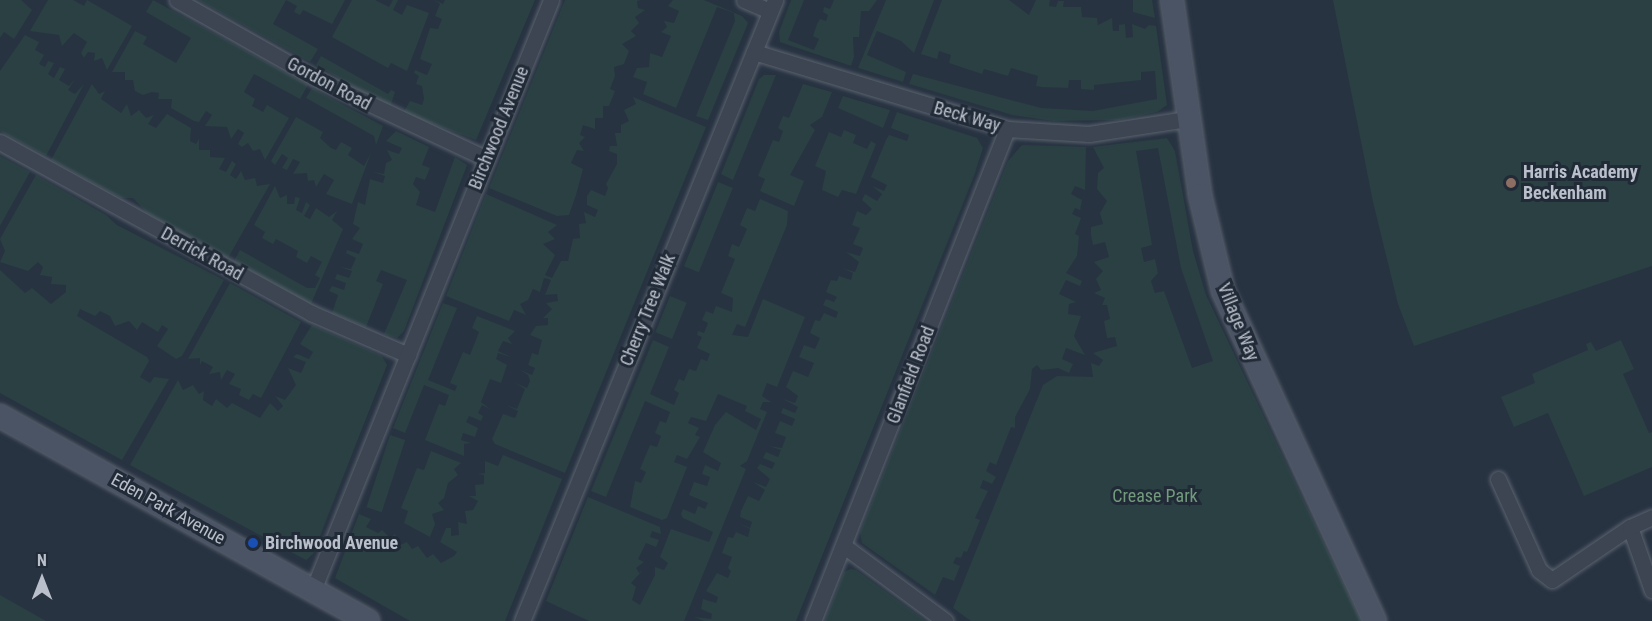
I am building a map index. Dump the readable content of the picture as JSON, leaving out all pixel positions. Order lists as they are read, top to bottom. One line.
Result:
{"streets":{"street":["Gordon Road","Beck Way","Birchwood Avenue","Derrick Road","Cherry Tree Walk","Village Way","Glanfield Road","Eden Park Avenue"]},"crossings":[["Gordon Road","Birchwood Avenue"],["Beck Way","Cherry Tree Walk"],["Beck Way","Village Way"],["Beck Way","Glanfield Road"],["Birchwood Avenue","Derrick Road"],["Birchwood Avenue","Eden Park Avenue"]],"parks":["Crease Park"],"places":["Harris Academy Beckenham","Birchwood Avenue"],"north":"top"}
